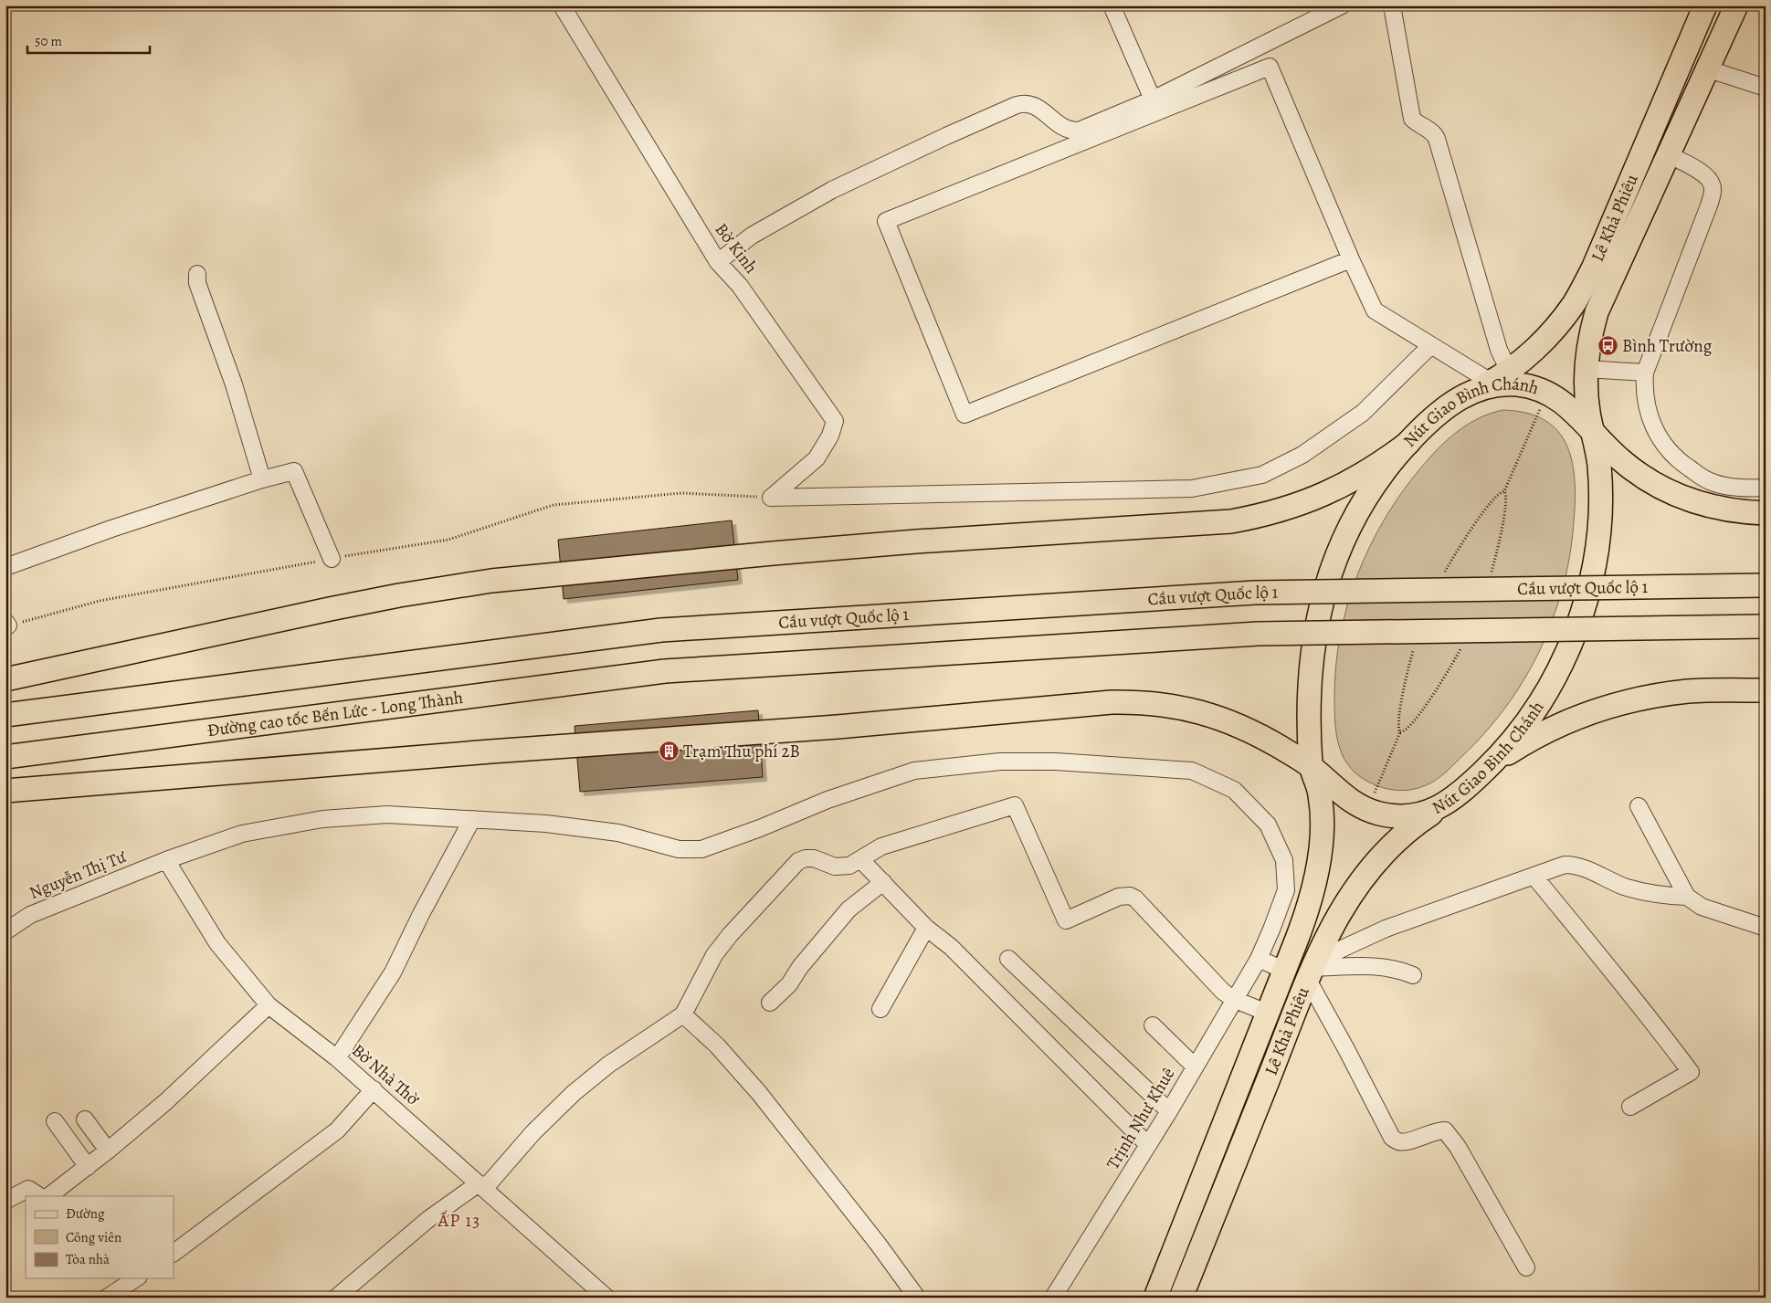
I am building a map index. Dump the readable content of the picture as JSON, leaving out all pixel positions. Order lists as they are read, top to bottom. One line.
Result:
{"streets":{"highway":["Lê Khả Phiêu","Nút Giao Bình Chánh","Cầu vượt Quốc lộ 1","Đường cao tốc Bến Lức - Long Thành"],"street":["Bờ Kinh","Nguyễn Thị Tư","Bờ Nhà Thờ","Trịnh Như Khuê"]},"crossings":[["Lê Khả Phiêu","Nút Giao Bình Chánh"],["Nguyễn Thị Tư","Bờ Nhà Thờ"],["Nguyễn Thị Tư","Trịnh Như Khuê"]],"districts":["ẤP 13"],"places":{"bus stop":["Bình Trường"],"building":["Trạm Thu phí 2B"]},"legend":["Đường","Công viên","Tòa nhà"],"scale_bar":"50 m"}
